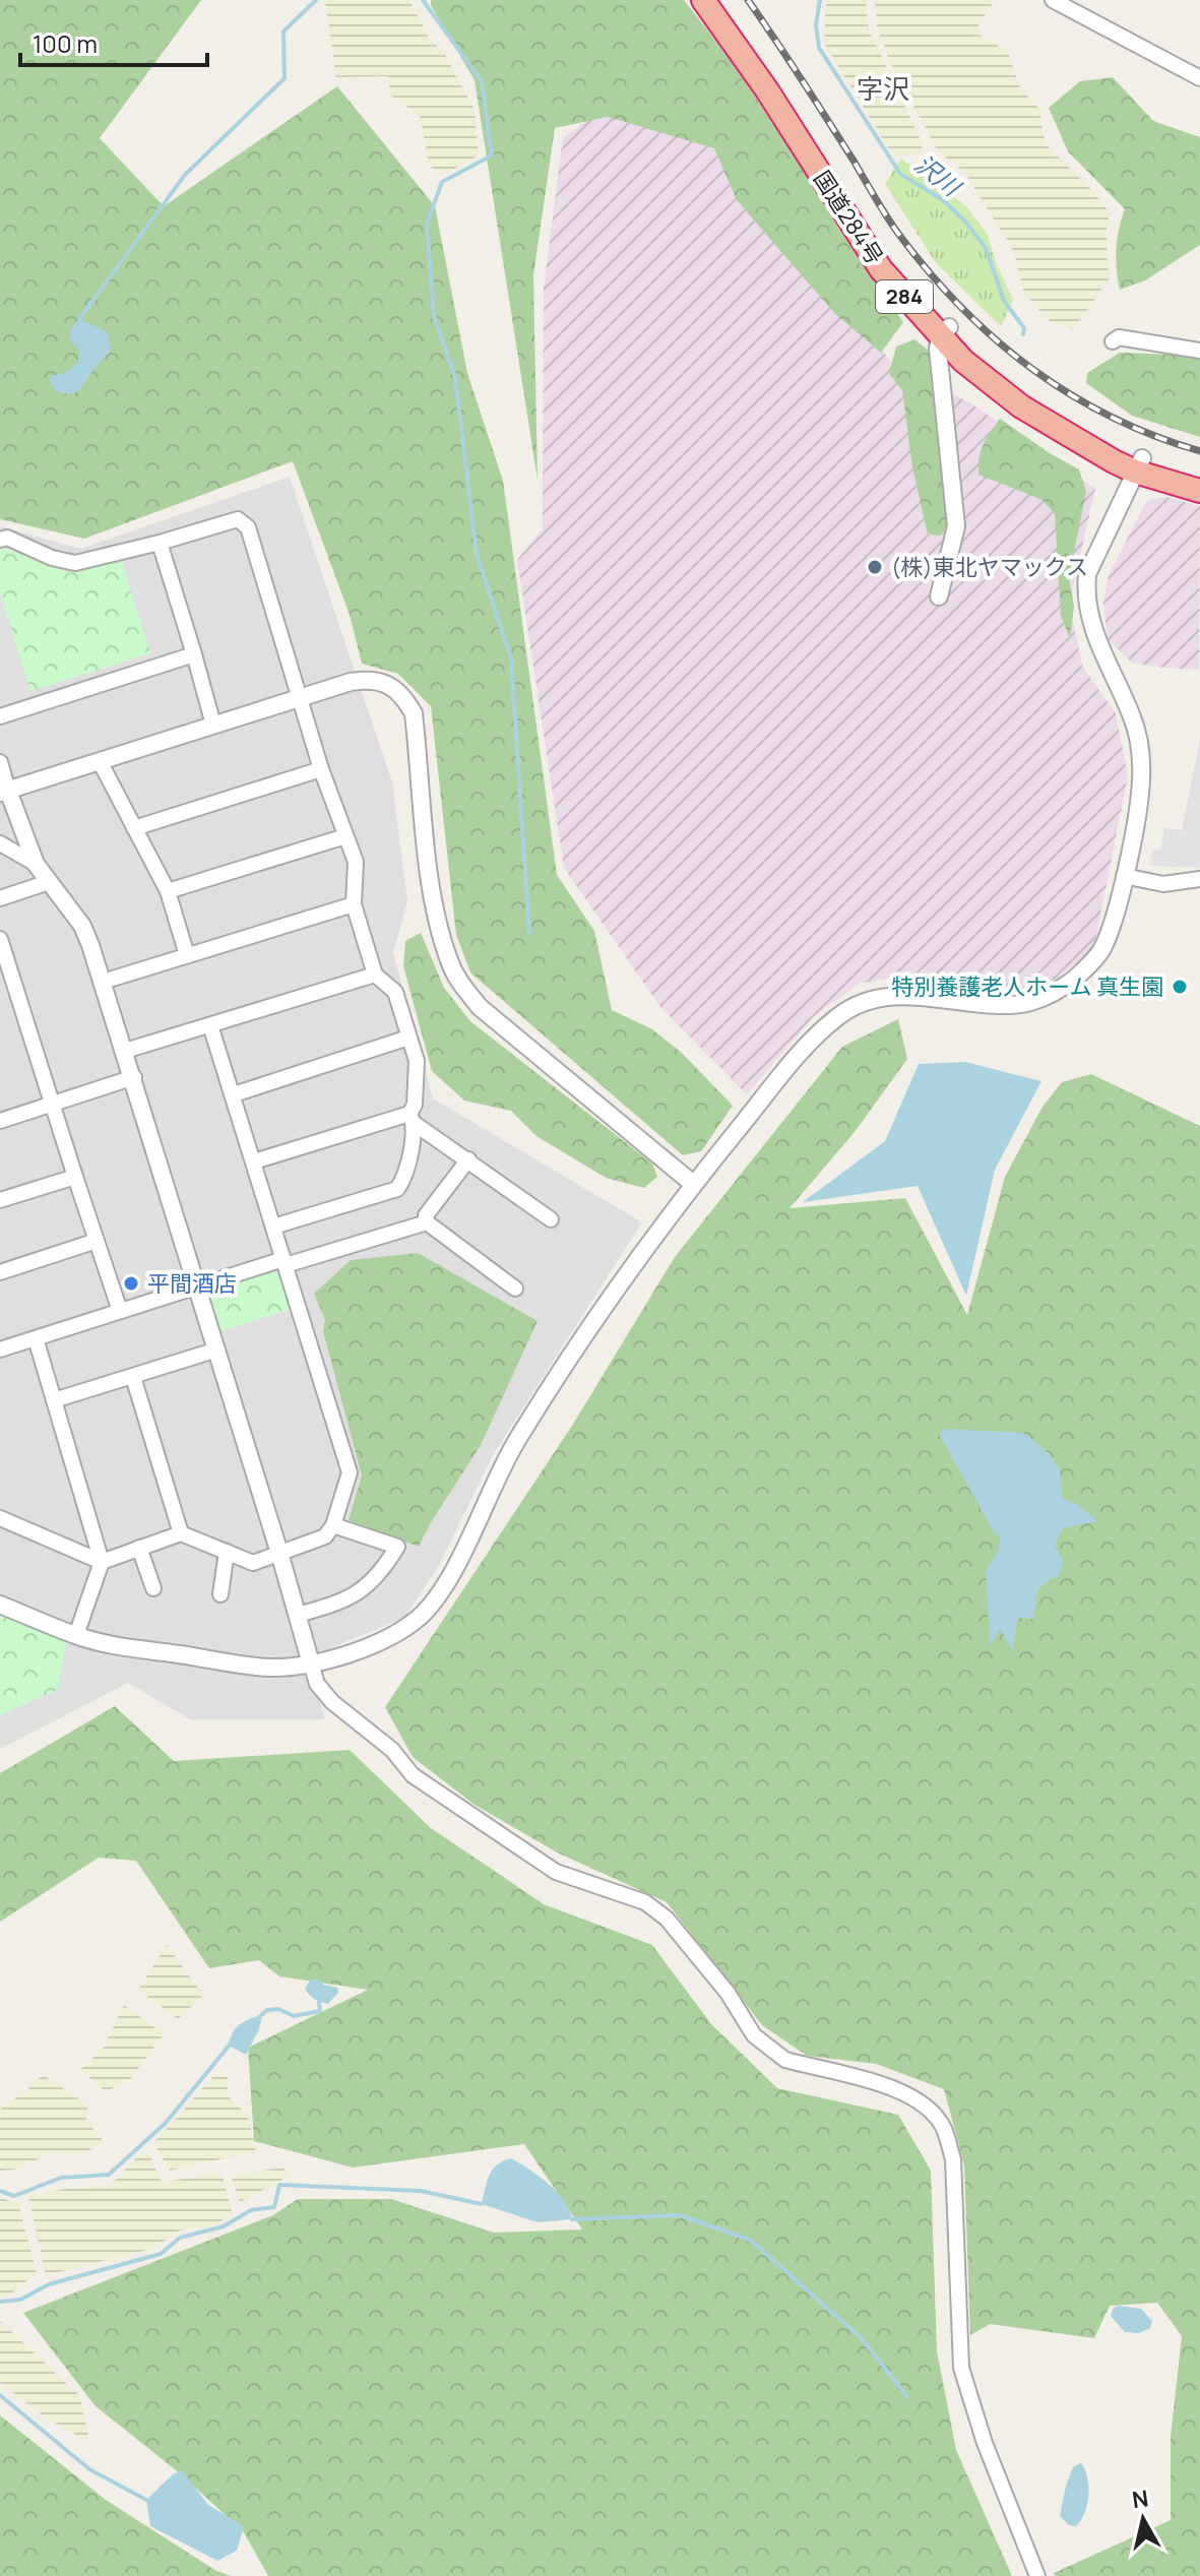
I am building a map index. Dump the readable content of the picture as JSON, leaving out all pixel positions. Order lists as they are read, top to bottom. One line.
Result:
{"streets":{"highway":["国道284号","284"]},"districts":["字沢"],"water":["沢川"],"places":["(株)東北ヤマックス","特別養護老人ホーム 真生園","平間酒店"],"scale_bar":"100 m","north":"top"}
